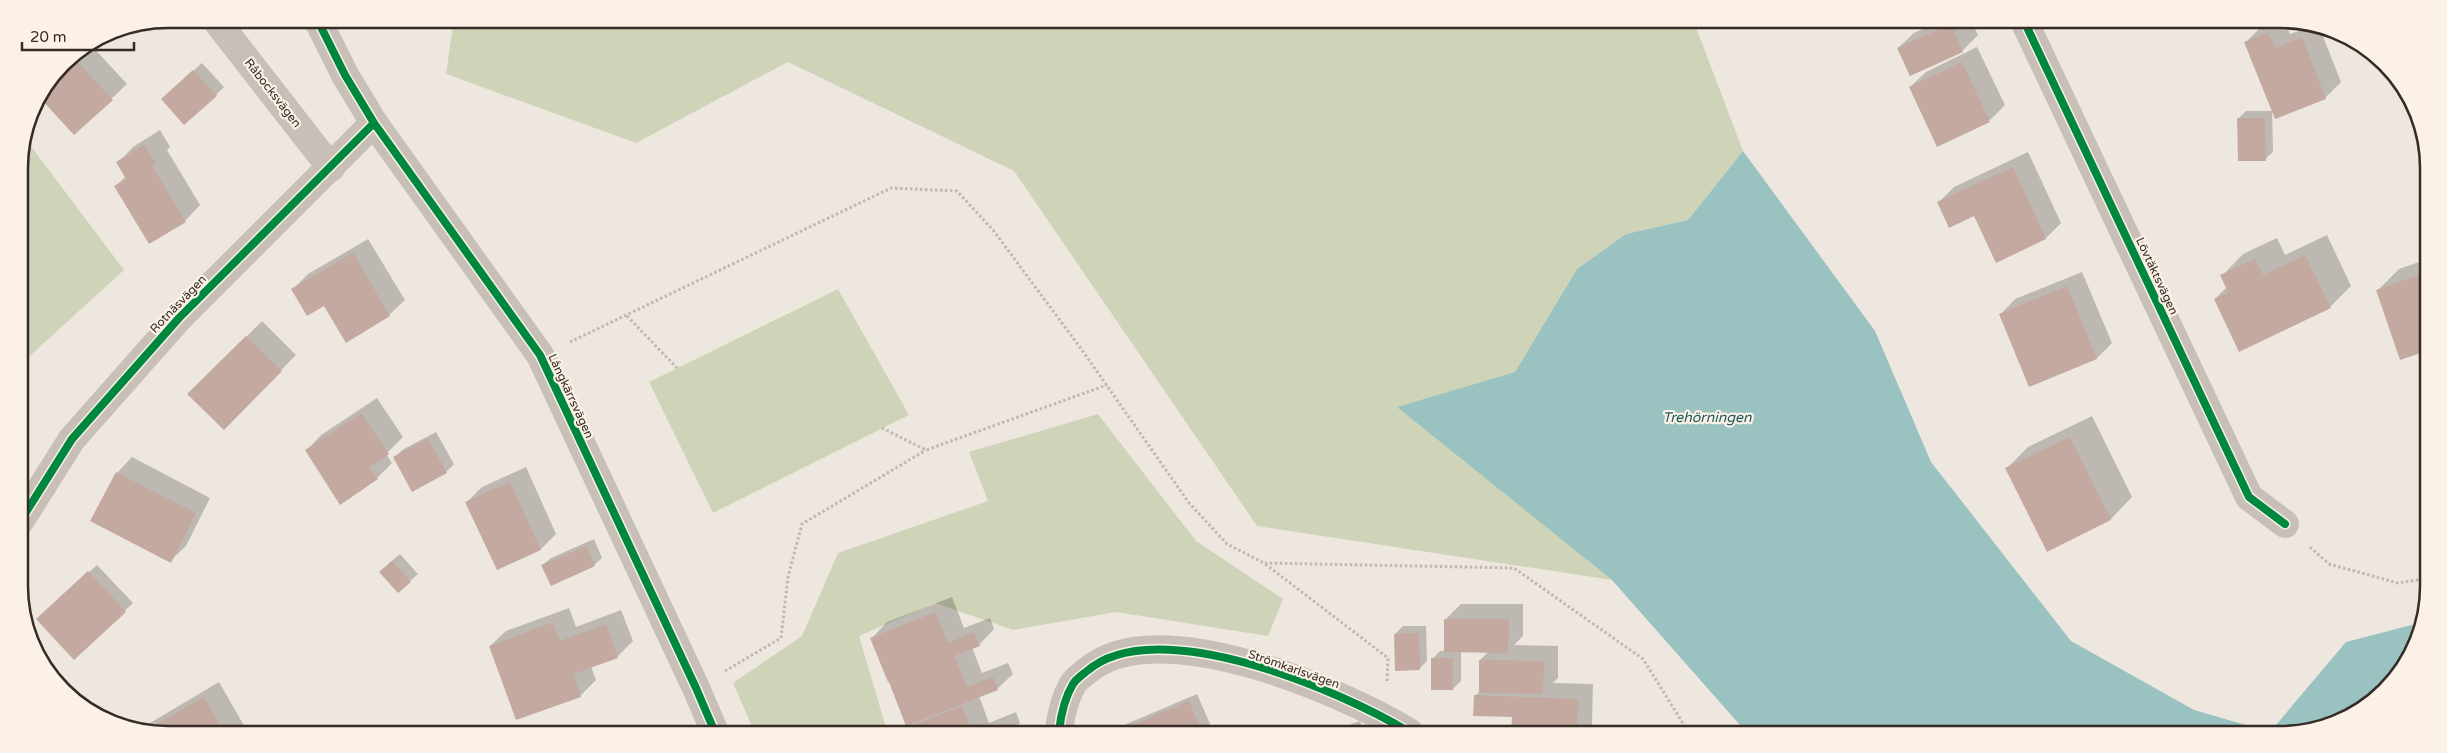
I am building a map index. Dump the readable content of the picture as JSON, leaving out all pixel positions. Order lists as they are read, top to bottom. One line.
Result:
{"streets":{"street":["Råbocksvägen","Lövtäktsvägen","Rotnäsvägen","Långkärrsvägen","Strömkarlsvägen"]},"crossings":[["Råbocksvägen","Rotnäsvägen"],["Rotnäsvägen","Långkärrsvägen"]],"water":["Trehörningen"],"scale_bar":"20 m"}
